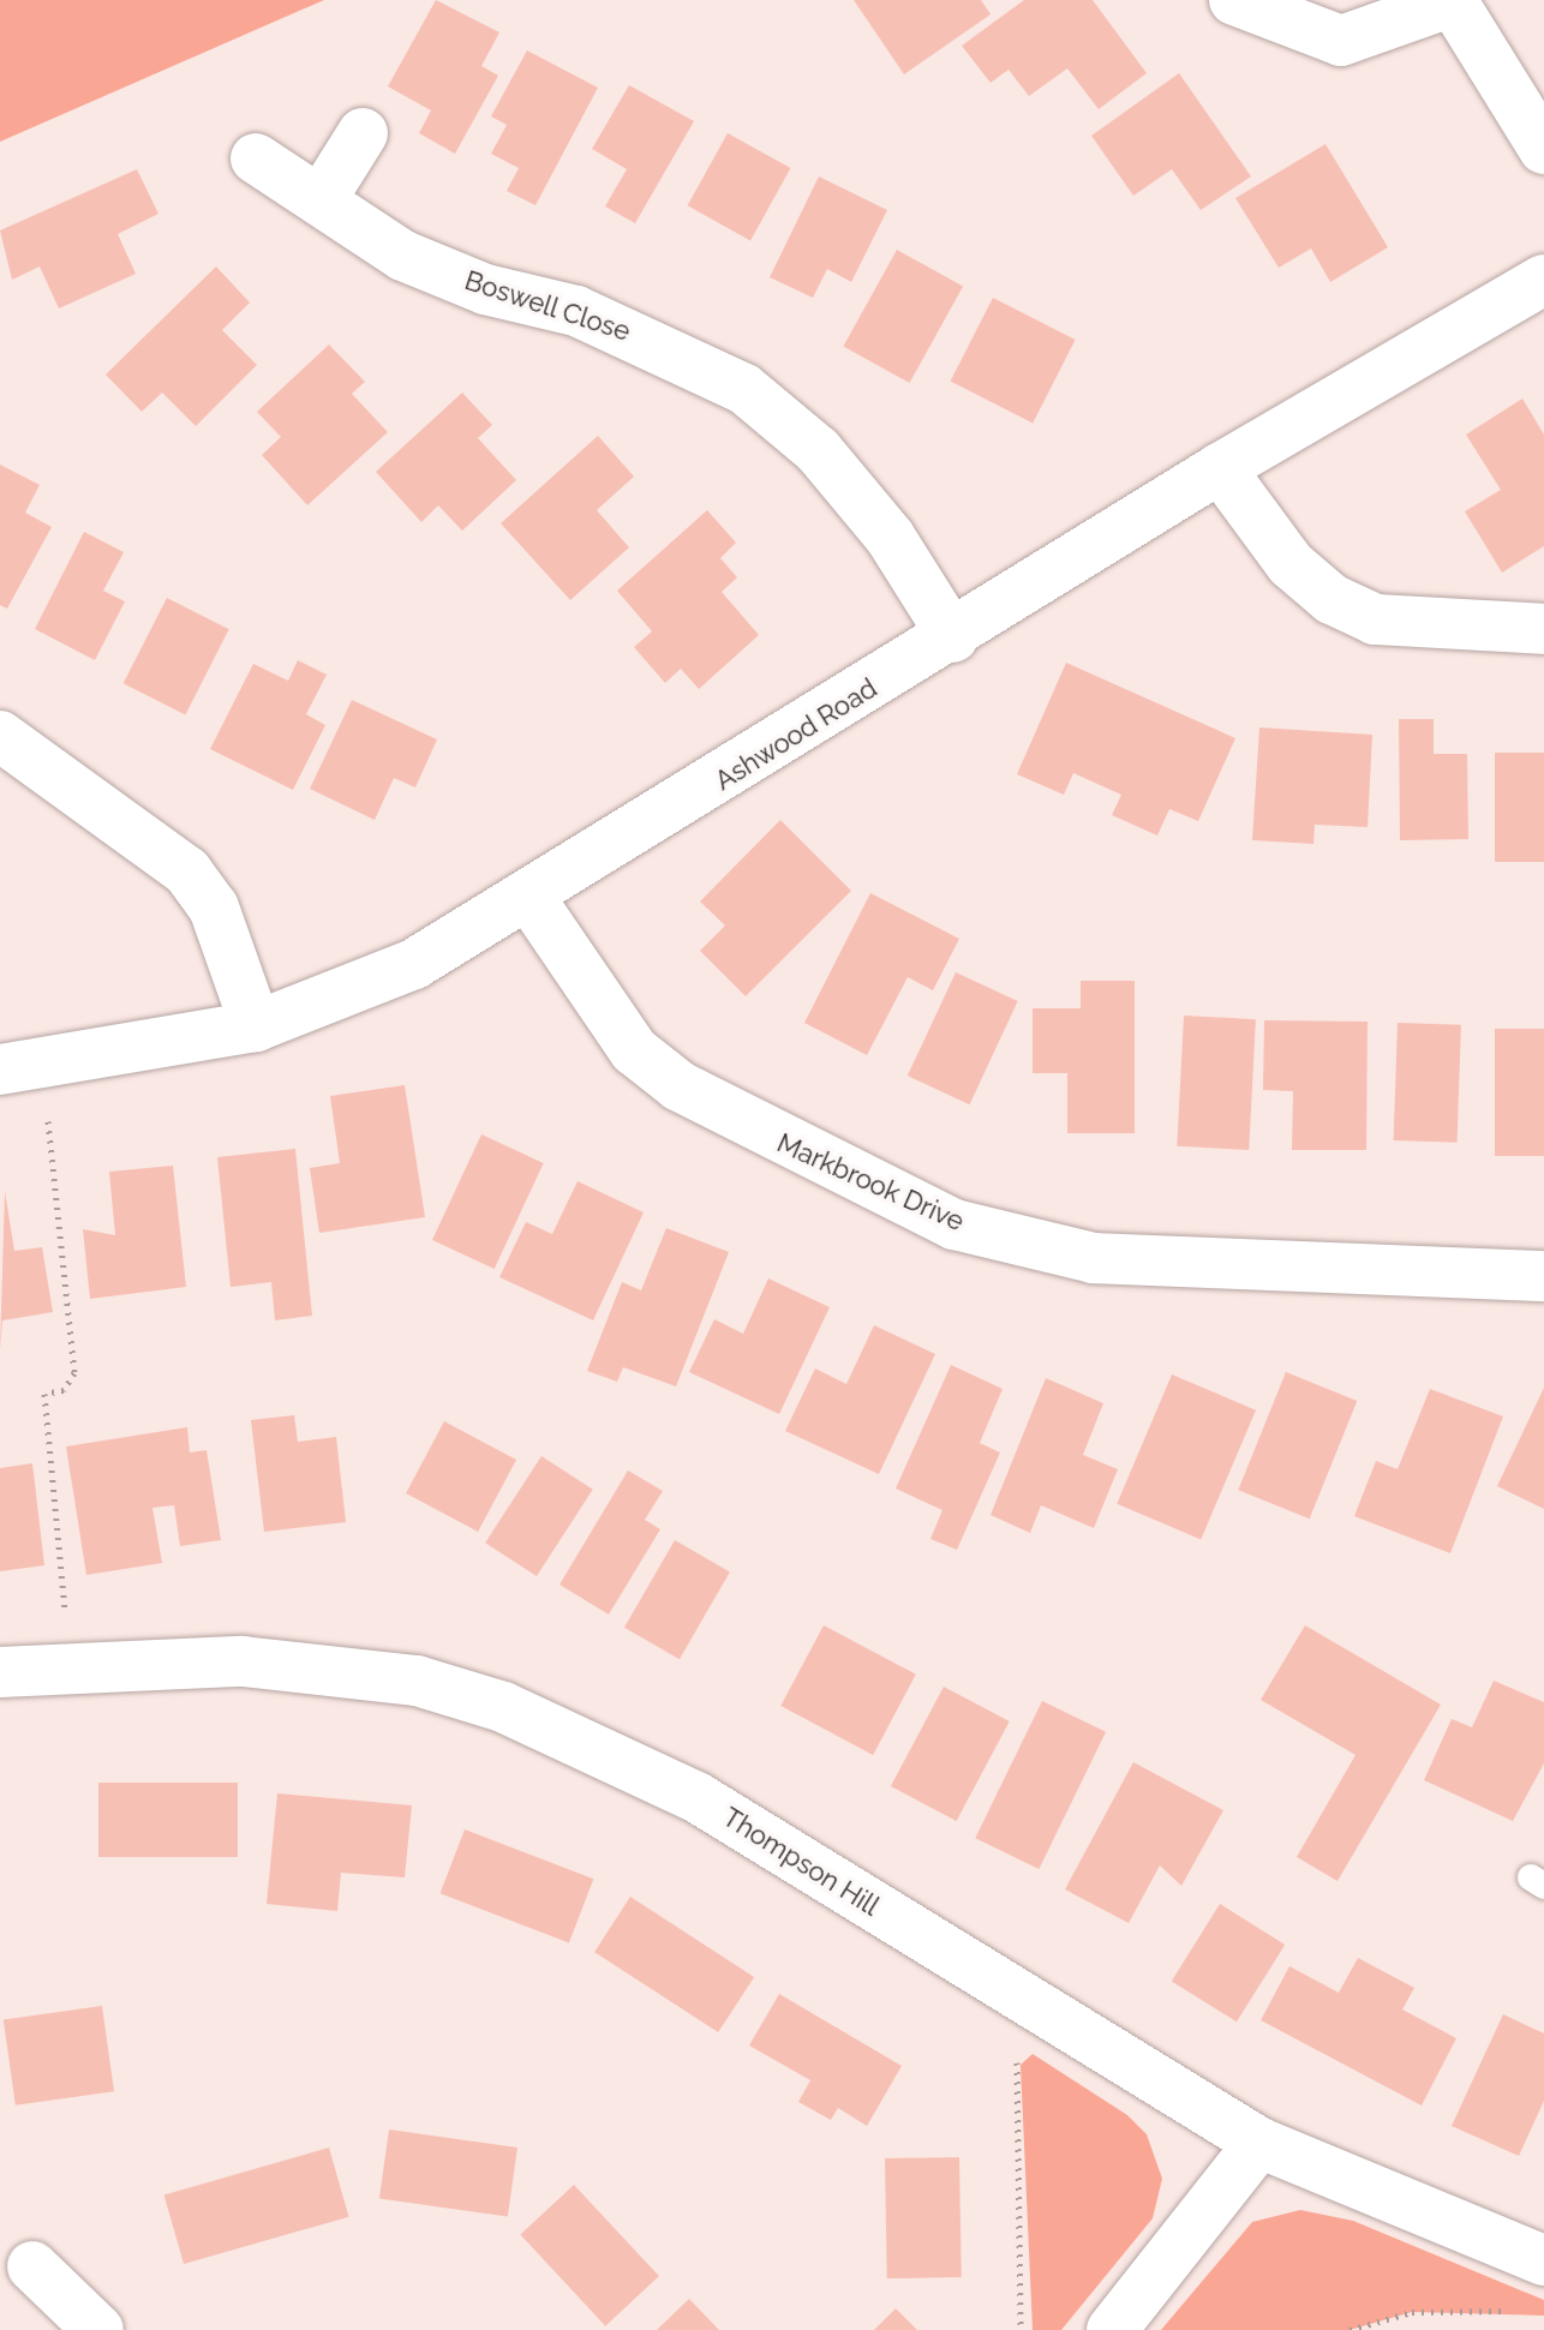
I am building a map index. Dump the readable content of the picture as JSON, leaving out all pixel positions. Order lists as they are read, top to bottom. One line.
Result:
{"streets":{"street":["Boswell Close","Ashwood Road","Markbrook Drive","Thompson Hill"]},"crossings":[["Boswell Close","Ashwood Road"],["Ashwood Road","Markbrook Drive"]]}
